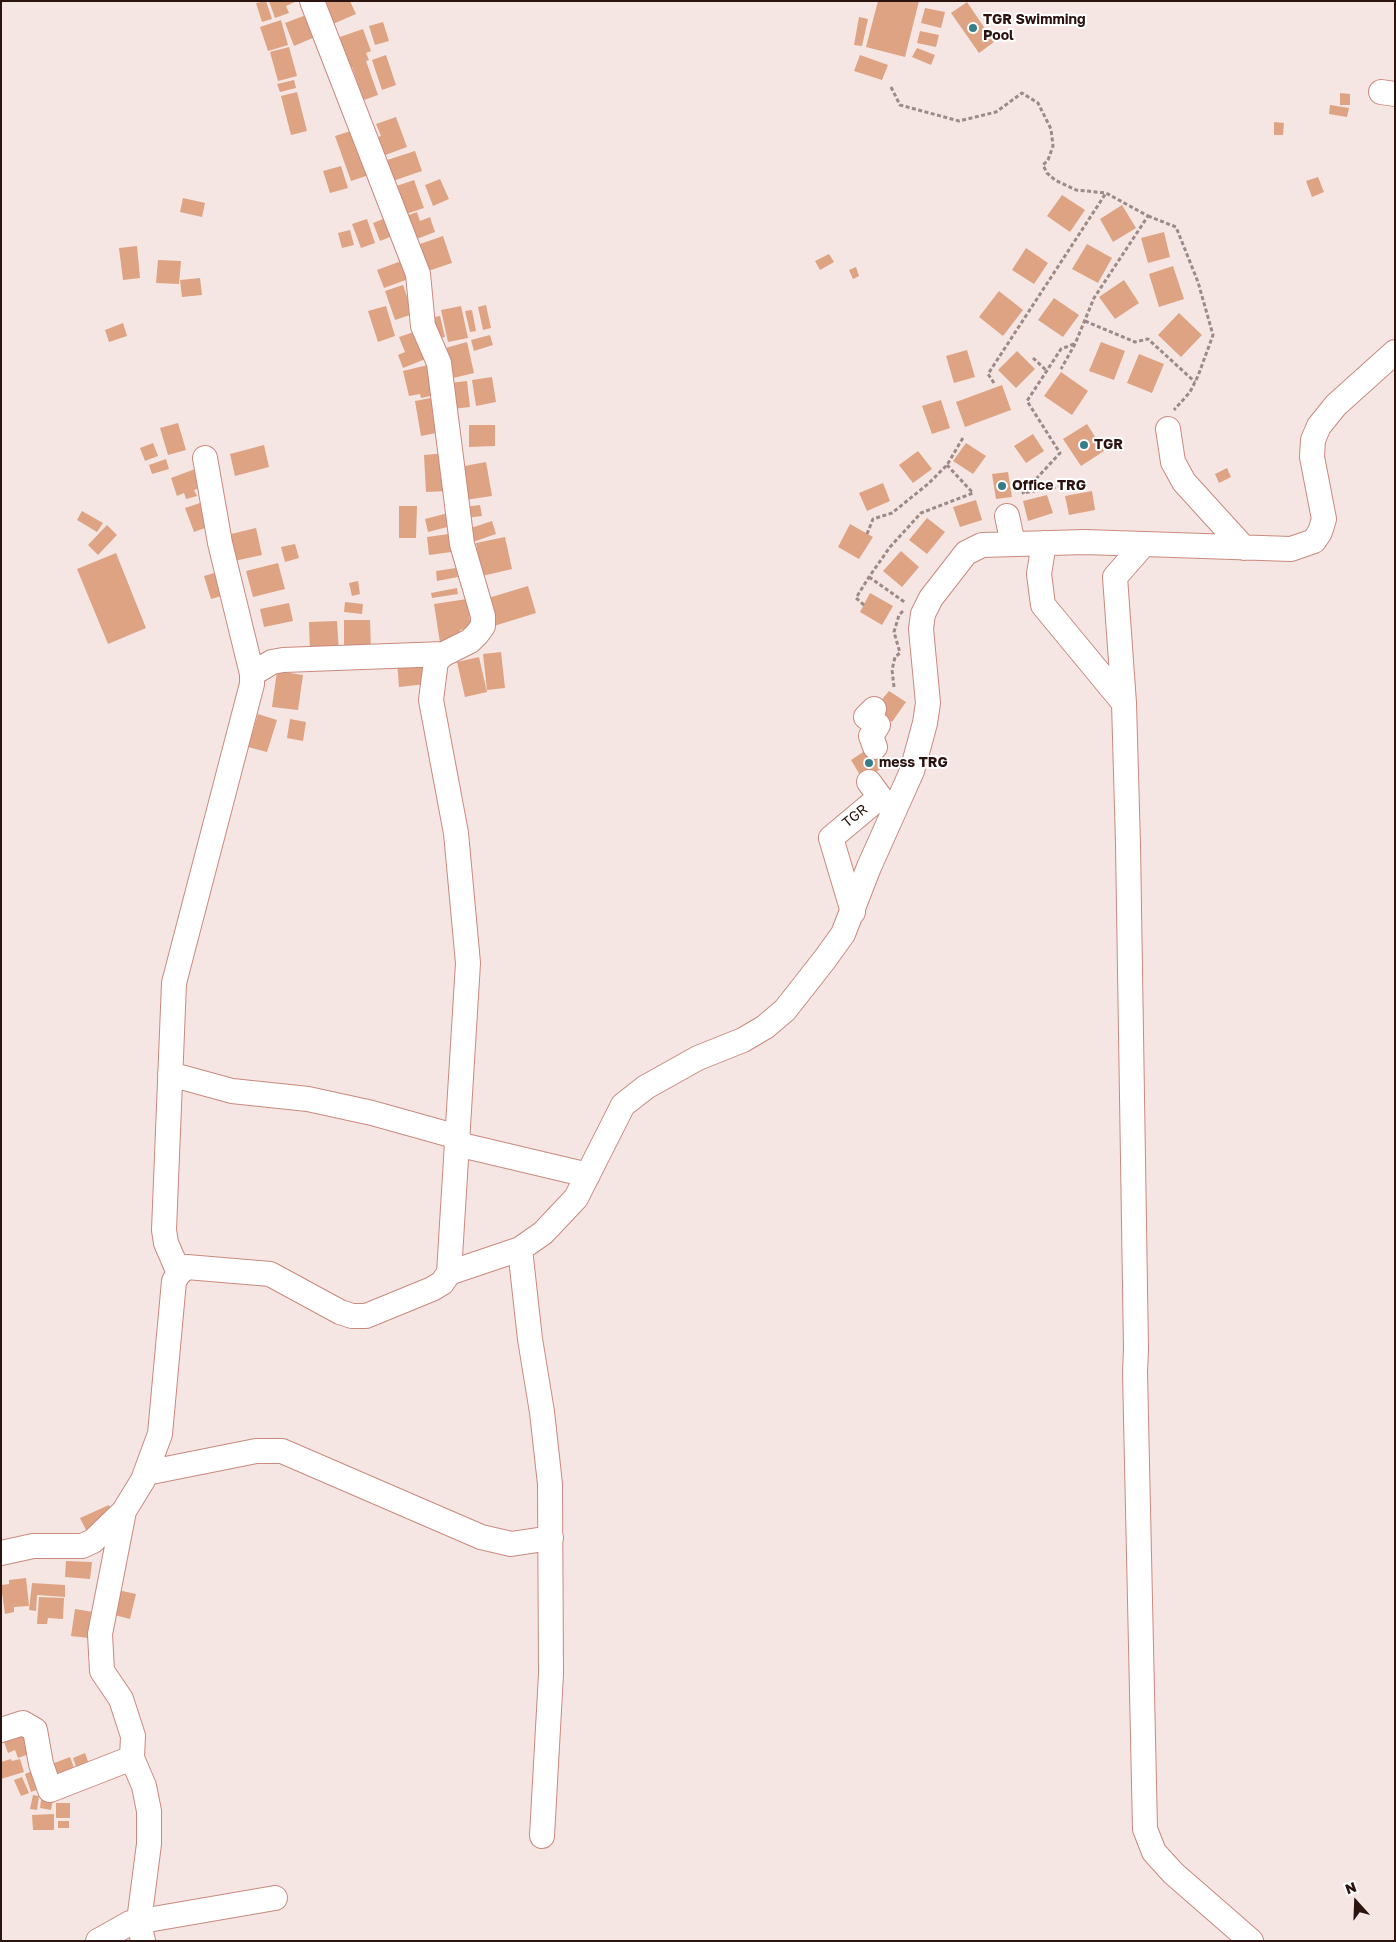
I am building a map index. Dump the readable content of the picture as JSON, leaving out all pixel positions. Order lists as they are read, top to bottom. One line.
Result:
{"streets":{"street":["TGR"]},"places":["TGR Swimming Pool","TGR","Office TRG","mess TRG"],"north":"top"}
